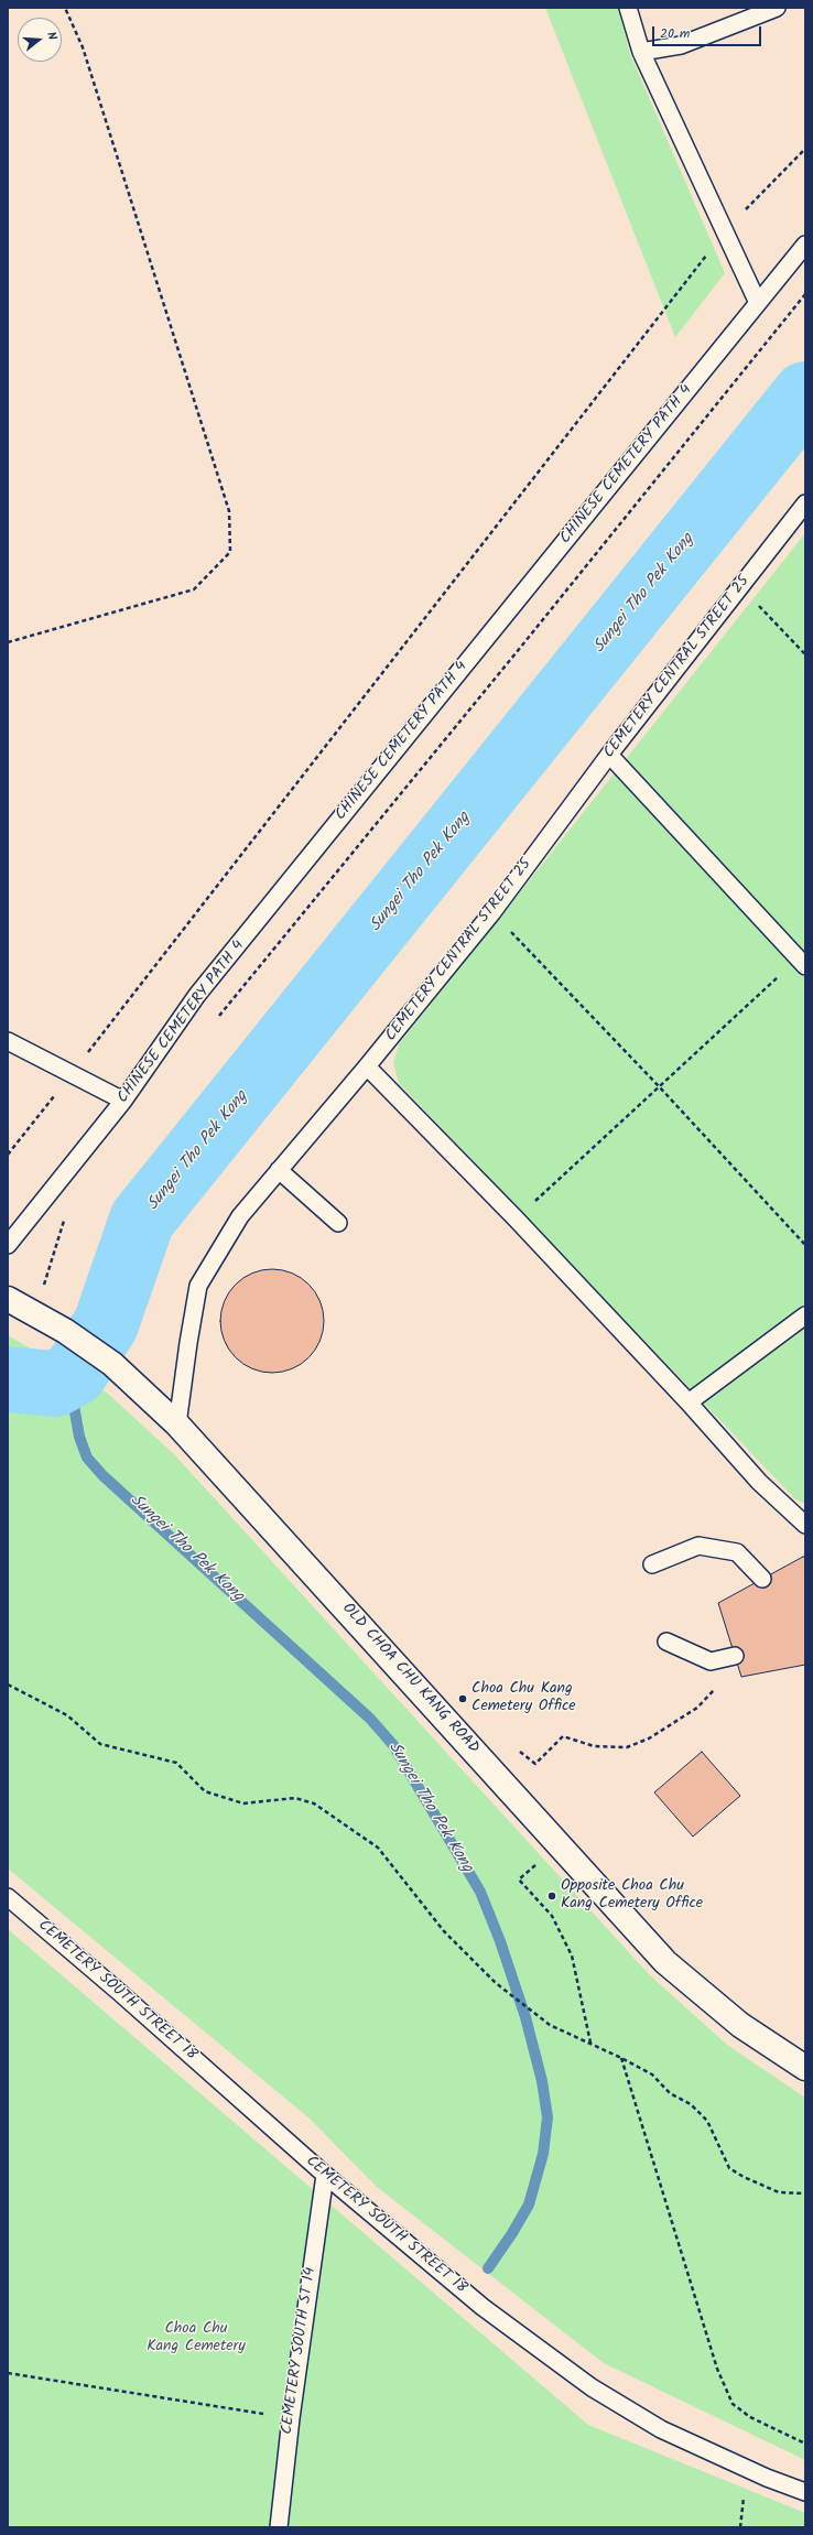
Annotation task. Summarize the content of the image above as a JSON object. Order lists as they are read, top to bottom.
{
  "streets": {
    "street": ["OLD CHOA CHU KANG ROAD"],
    "lane": [
      "CHINESE CEMETERY PATH 4",
      "CEMETERY CENTRAL STREET 25",
      "CEMETERY SOUTH STREET 18",
      "CEMETERY SOUTH ST 14"
    ]
  },
  "crossings": [
    ["CEMETERY CENTRAL STREET 25", "OLD CHOA CHU KANG ROAD"],
    ["CEMETERY SOUTH STREET 18", "CEMETERY SOUTH ST 14"]
  ],
  "water": ["Sungei Tho Pek Kong"],
  "parks": ["Choa Chu Kang Cemetery"],
  "places": ["Choa Chu Kang Cemetery Office", "Opposite Choa Chu Kang Cemetery Office"],
  "scale_bar": "20 m",
  "north": "right"
}
